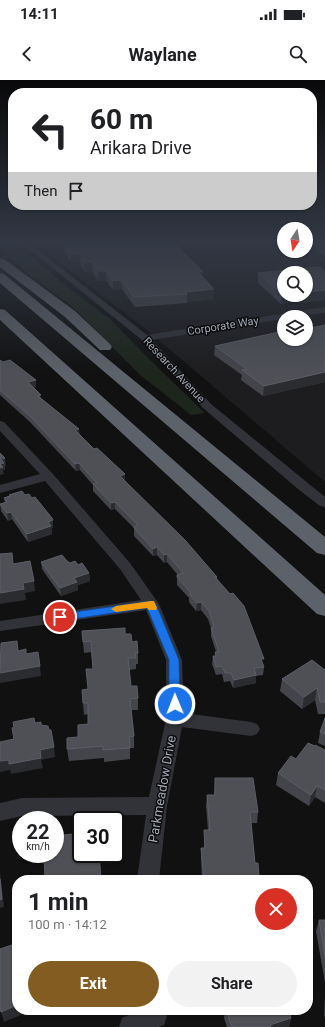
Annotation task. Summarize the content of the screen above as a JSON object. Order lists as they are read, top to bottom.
{
  "streets": {
    "street": ["Corporate Way", "Research Avenue", "Parkmeadow Drive"]
  },
  "crossings": [
    ["Corporate Way", "Research Avenue"]
  ],
  "north": "bottom",
  "page": {
    "status": "14:11",
    "header": "Waylane",
    "turn": ["60 m", "Arikara Drive"],
    "then": "Then",
    "speed": "22 km/h",
    "limit": "30",
    "heading": ["1 min", "100 m · 14:12"],
    "buttons": ["Exit", "Share"]
  }
}
